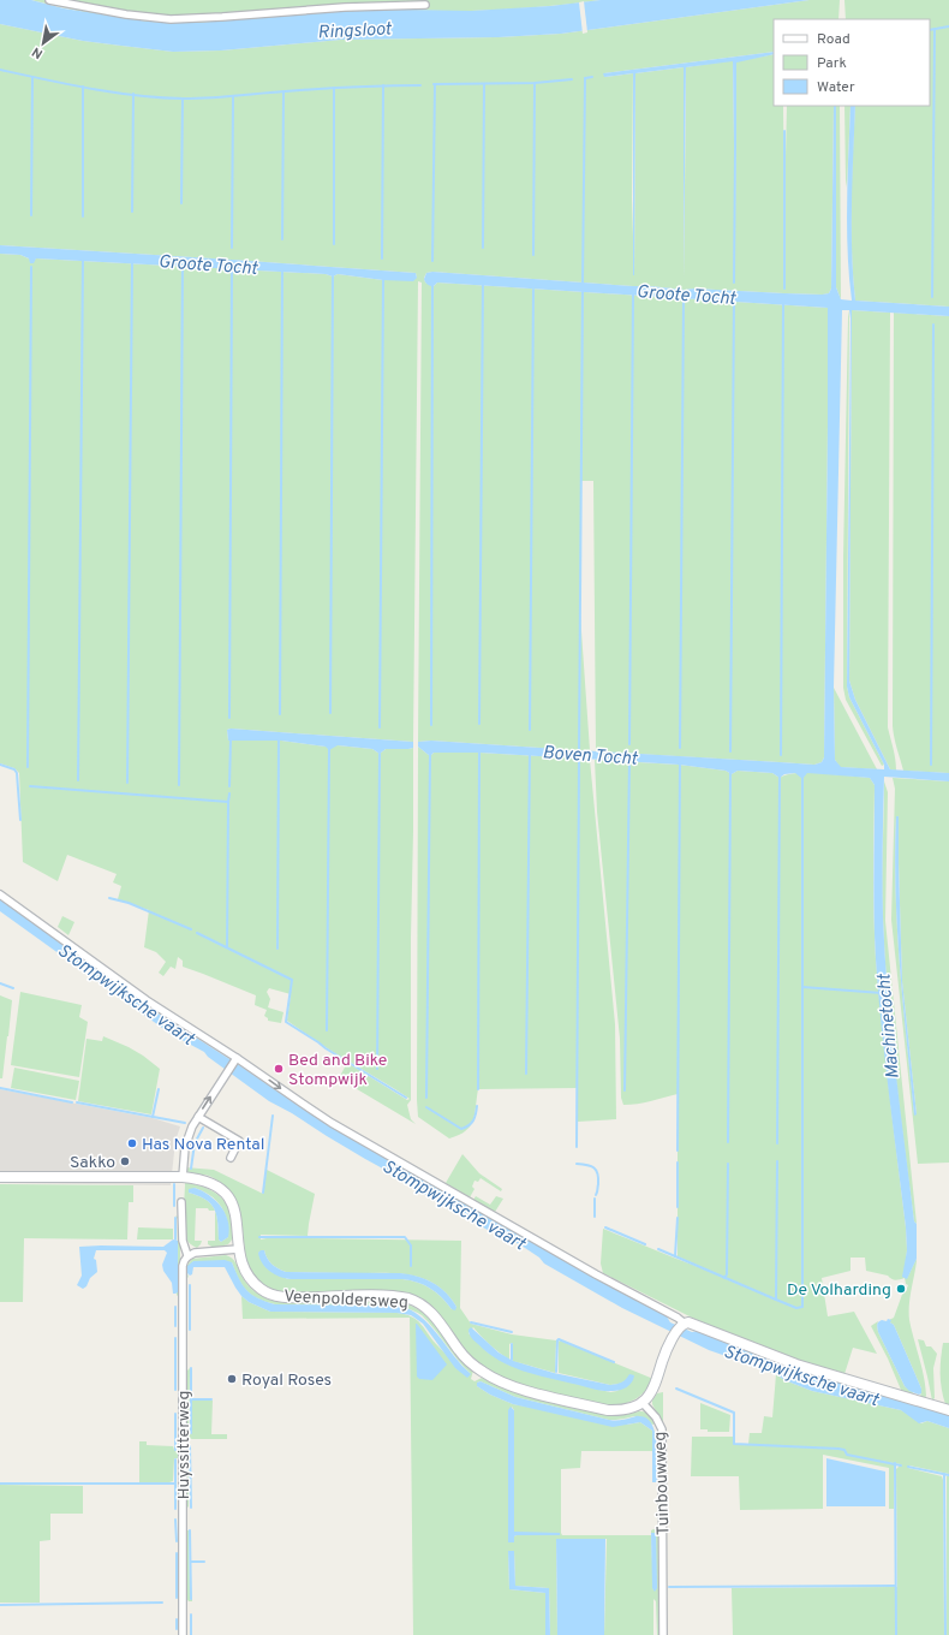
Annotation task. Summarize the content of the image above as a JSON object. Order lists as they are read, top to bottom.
{
  "streets": {
    "street": ["Veenpoldersweg", "Huyssitterweg", "Tuinbouwweg"]
  },
  "crossings": [
    ["Veenpoldersweg", "Tuinbouwweg"]
  ],
  "water": [
    "Ringsloot",
    "Groote Tocht",
    "Boven Tocht",
    "Stompwijksche vaart",
    "Machinetocht"
  ],
  "places": [
    "Bed and Bike Stompwijk",
    "Has Nova Rental",
    "Sakko",
    "De Volharding",
    "Royal Roses"
  ],
  "legend": ["Road", "Park", "Water"],
  "north": "bottom left"
}
